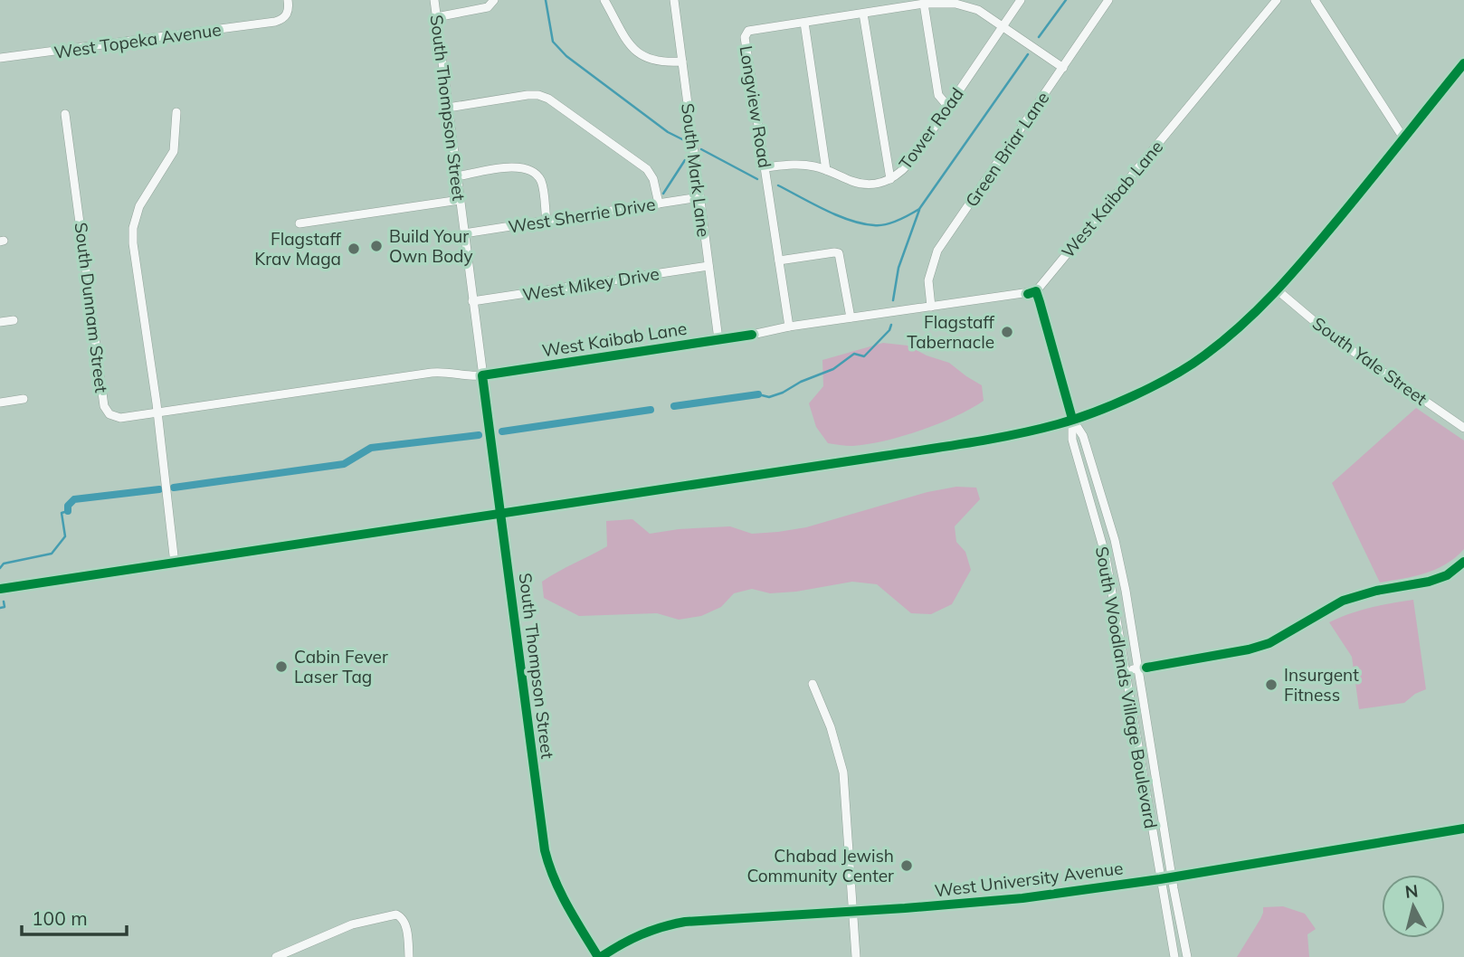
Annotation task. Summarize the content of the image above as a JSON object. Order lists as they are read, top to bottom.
{
  "streets": {
    "street": [
      "West Topeka Avenue",
      "Longview Road",
      "South Thompson Street",
      "Tower Road",
      "Green Briar Lane",
      "South Mark Lane",
      "West Kaibab Lane",
      "West Sherrie Drive",
      "West Mikey Drive",
      "South Dunnam Street",
      "South Yale Street",
      "South Woodlands Village Boulevard",
      "West University Avenue"
    ]
  },
  "crossings": [
    ["Longview Road", "Tower Road"],
    ["Longview Road", "Green Briar Lane"],
    ["Longview Road", "West Kaibab Lane"],
    ["South Thompson Street", "West Kaibab Lane"],
    ["South Thompson Street", "West Sherrie Drive"],
    ["South Thompson Street", "West Mikey Drive"],
    ["South Thompson Street", "West University Avenue"],
    ["Green Briar Lane", "West Kaibab Lane"],
    ["South Mark Lane", "West Kaibab Lane"],
    ["South Mark Lane", "West Sherrie Drive"],
    ["South Mark Lane", "West Mikey Drive"],
    ["West Kaibab Lane", "South Dunnam Street"],
    ["West Kaibab Lane", "South Woodlands Village Boulevard"],
    ["South Woodlands Village Boulevard", "West University Avenue"]
  ],
  "places": [
    "Build Your Own Body",
    "Flagstaff Krav Maga",
    "Flagstaff Tabernacle",
    "Cabin Fever Laser Tag",
    "Insurgent Fitness",
    "Chabad Jewish Community Center"
  ],
  "scale_bar": "100 m",
  "north": "top"
}
